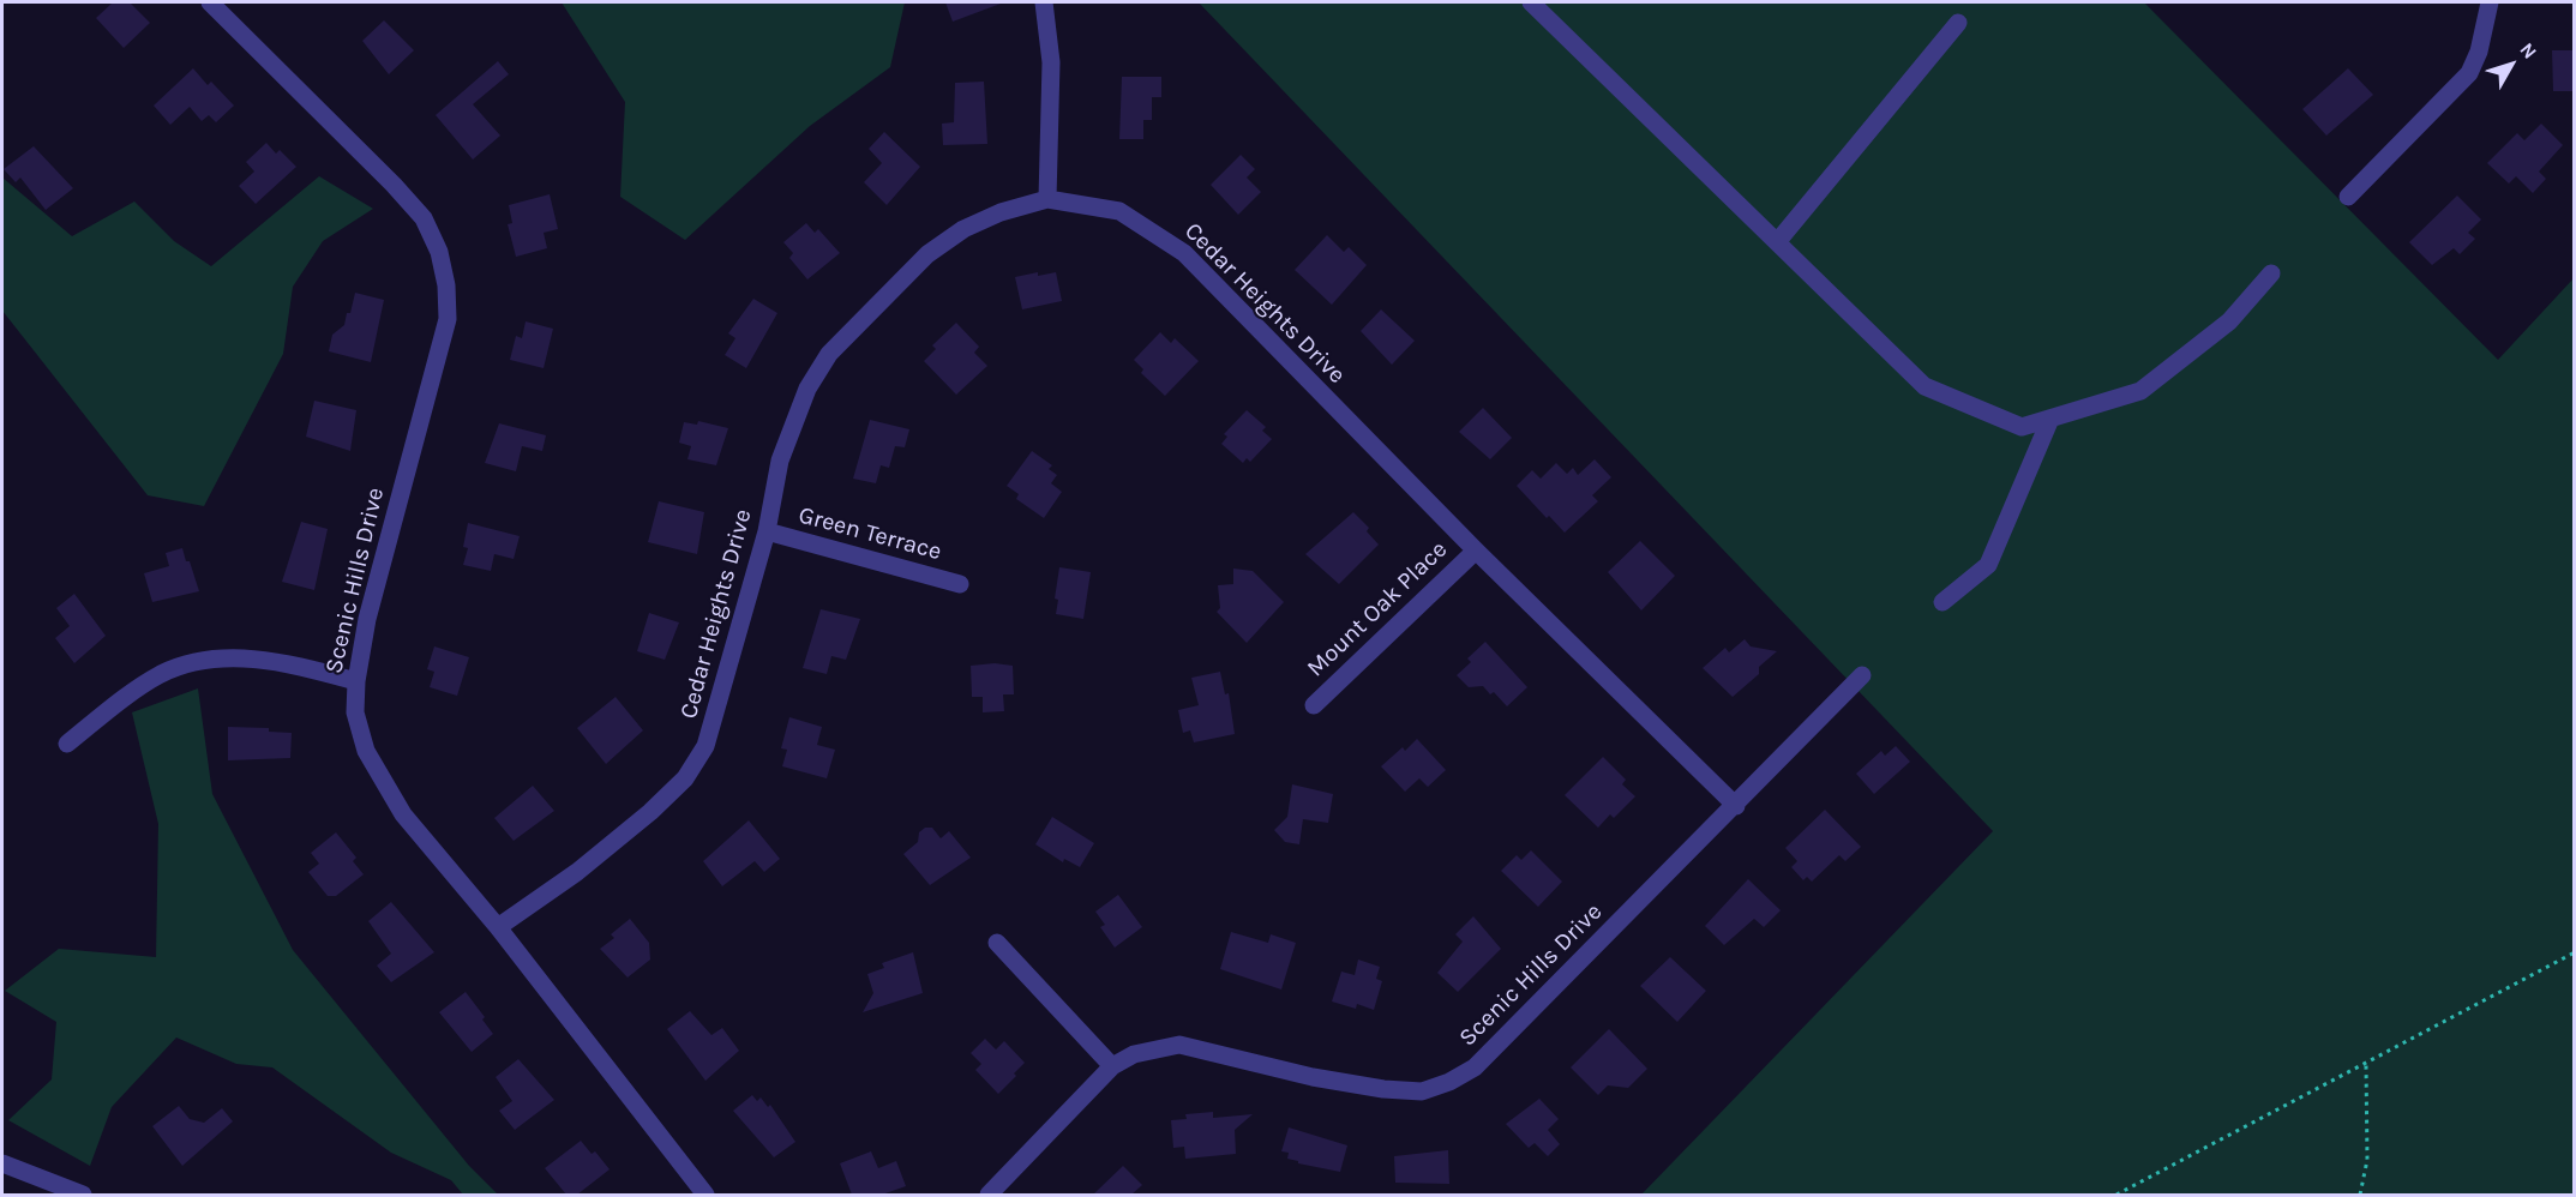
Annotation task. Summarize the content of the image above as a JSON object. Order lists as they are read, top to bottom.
{
  "streets": {
    "street": [
      "Cedar Heights Drive",
      "Green Terrace",
      "Scenic Hills Drive",
      "Mount Oak Place"
    ]
  },
  "crossings": [
    ["Cedar Heights Drive", "Green Terrace"],
    ["Cedar Heights Drive", "Scenic Hills Drive"],
    ["Cedar Heights Drive", "Mount Oak Place"]
  ],
  "north": "top right"
}
